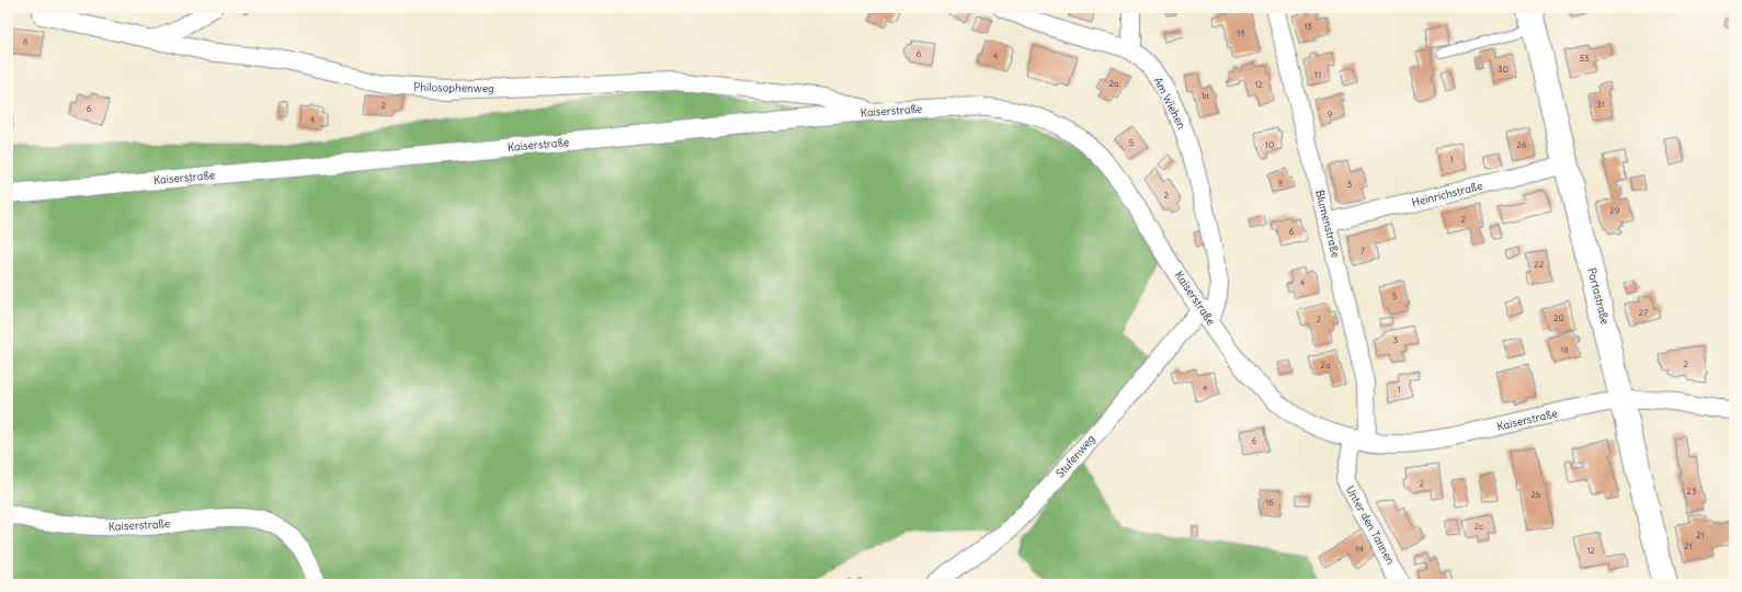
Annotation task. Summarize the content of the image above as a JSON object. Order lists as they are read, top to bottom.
{
  "streets": {
    "main road": ["Portastraße"],
    "street": [
      "Philosophenweg",
      "Am Wiehen",
      "Kaiserstraße",
      "Heinrichstraße",
      "Blumenstraße",
      "Stufenweg",
      "Unter den Tannen"
    ]
  },
  "crossings": [
    ["Philosophenweg", "Kaiserstraße"],
    ["Am Wiehen", "Kaiserstraße"],
    ["Am Wiehen", "Stufenweg"],
    ["Kaiserstraße", "Blumenstraße"],
    ["Kaiserstraße", "Portastraße"],
    ["Kaiserstraße", "Stufenweg"],
    ["Kaiserstraße", "Unter den Tannen"],
    ["Heinrichstraße", "Blumenstraße"],
    ["Heinrichstraße", "Portastraße"],
    ["Blumenstraße", "Unter den Tannen"]
  ],
  "house_numbers": [
    "13",
    "14",
    "8",
    "6",
    "4",
    "33",
    "30",
    "11",
    "2a",
    "12",
    "1a",
    "31",
    "2",
    "6",
    "9",
    "4",
    "5",
    "10",
    "26",
    "1",
    "8",
    "3",
    "2",
    "29",
    "2",
    "6",
    "7",
    "22",
    "4",
    "5",
    "27",
    "20",
    "2",
    "3",
    "18",
    "2",
    "2a",
    "4",
    "1",
    "6",
    "2",
    "23",
    "2b",
    "16",
    "2c",
    "21",
    "21",
    "14",
    "12"
  ]
}
